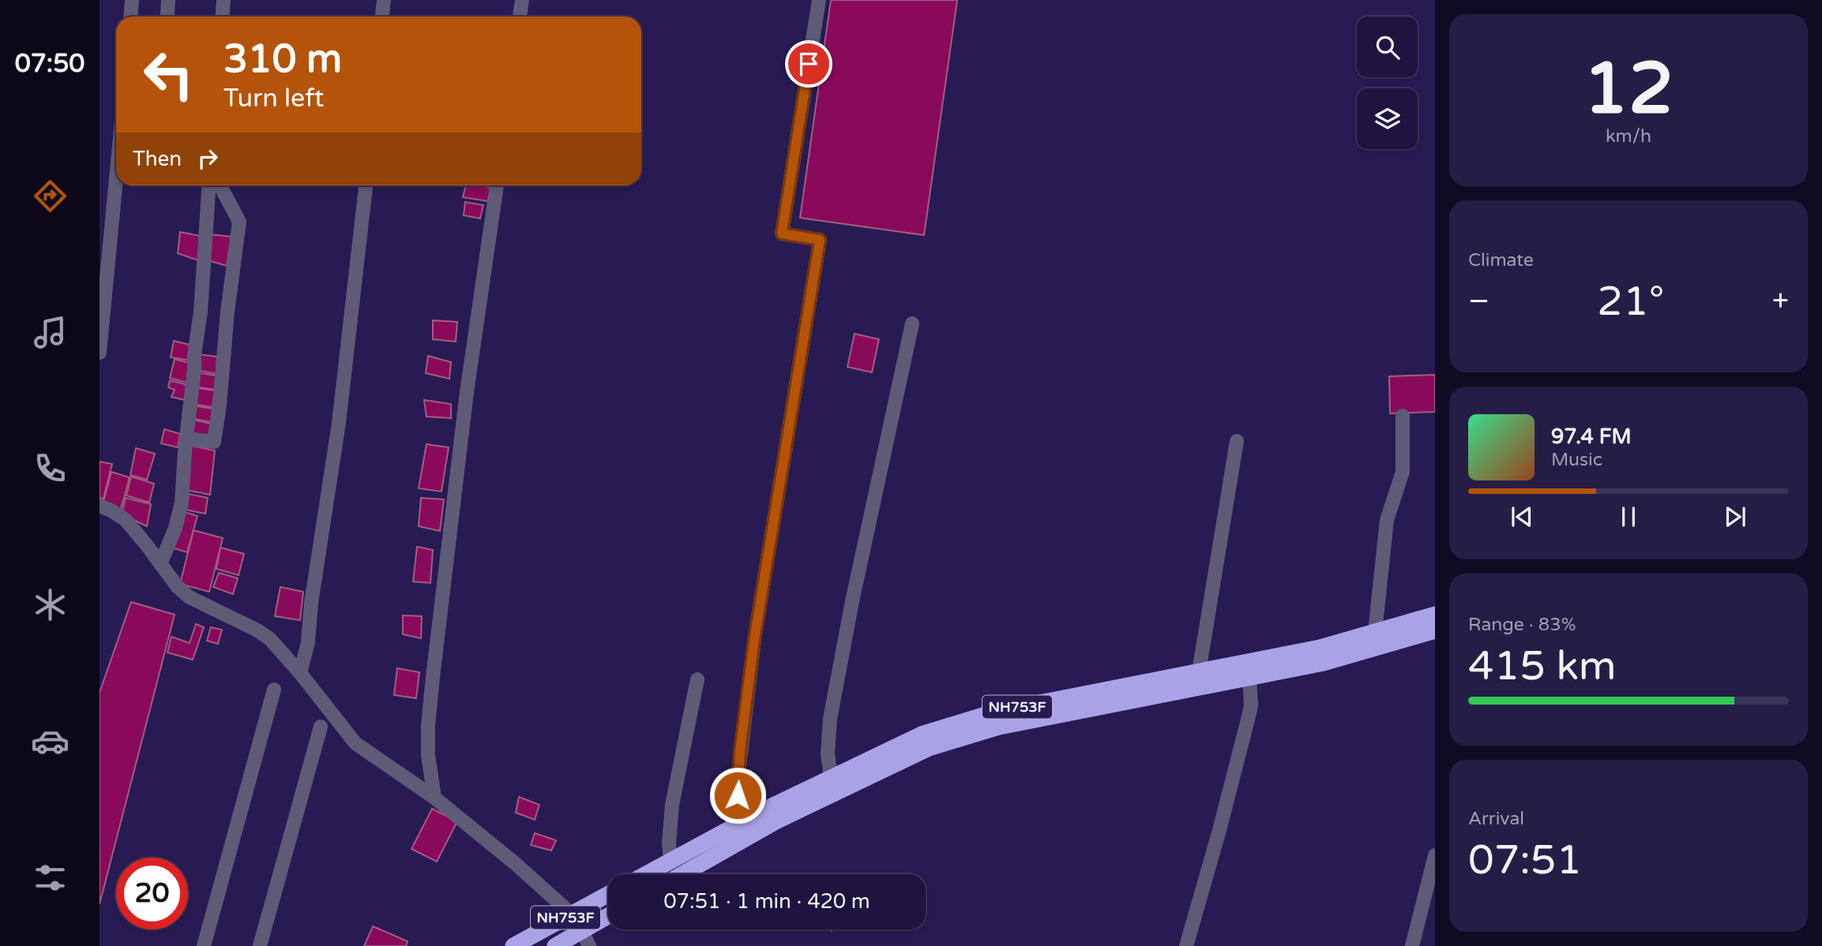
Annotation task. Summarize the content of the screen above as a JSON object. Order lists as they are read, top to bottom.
{
  "streets": {
    "highway": ["NH753F"]
  },
  "page": {
    "tabs": "07:50",
    "tile": [
      ["12", "km/h"],
      "Climate",
      ["Range · 83%", "415 km"],
      ["Arrival", "07:51"]
    ],
    "turn": ["310 m", "Turn left"],
    "then": "Then",
    "heat": ["−", "21°", "+"],
    "song": ["97.4 FM", "Music"],
    "limit": "20",
    "trip": "07:51 · 1 min · 420 m"
  }
}
